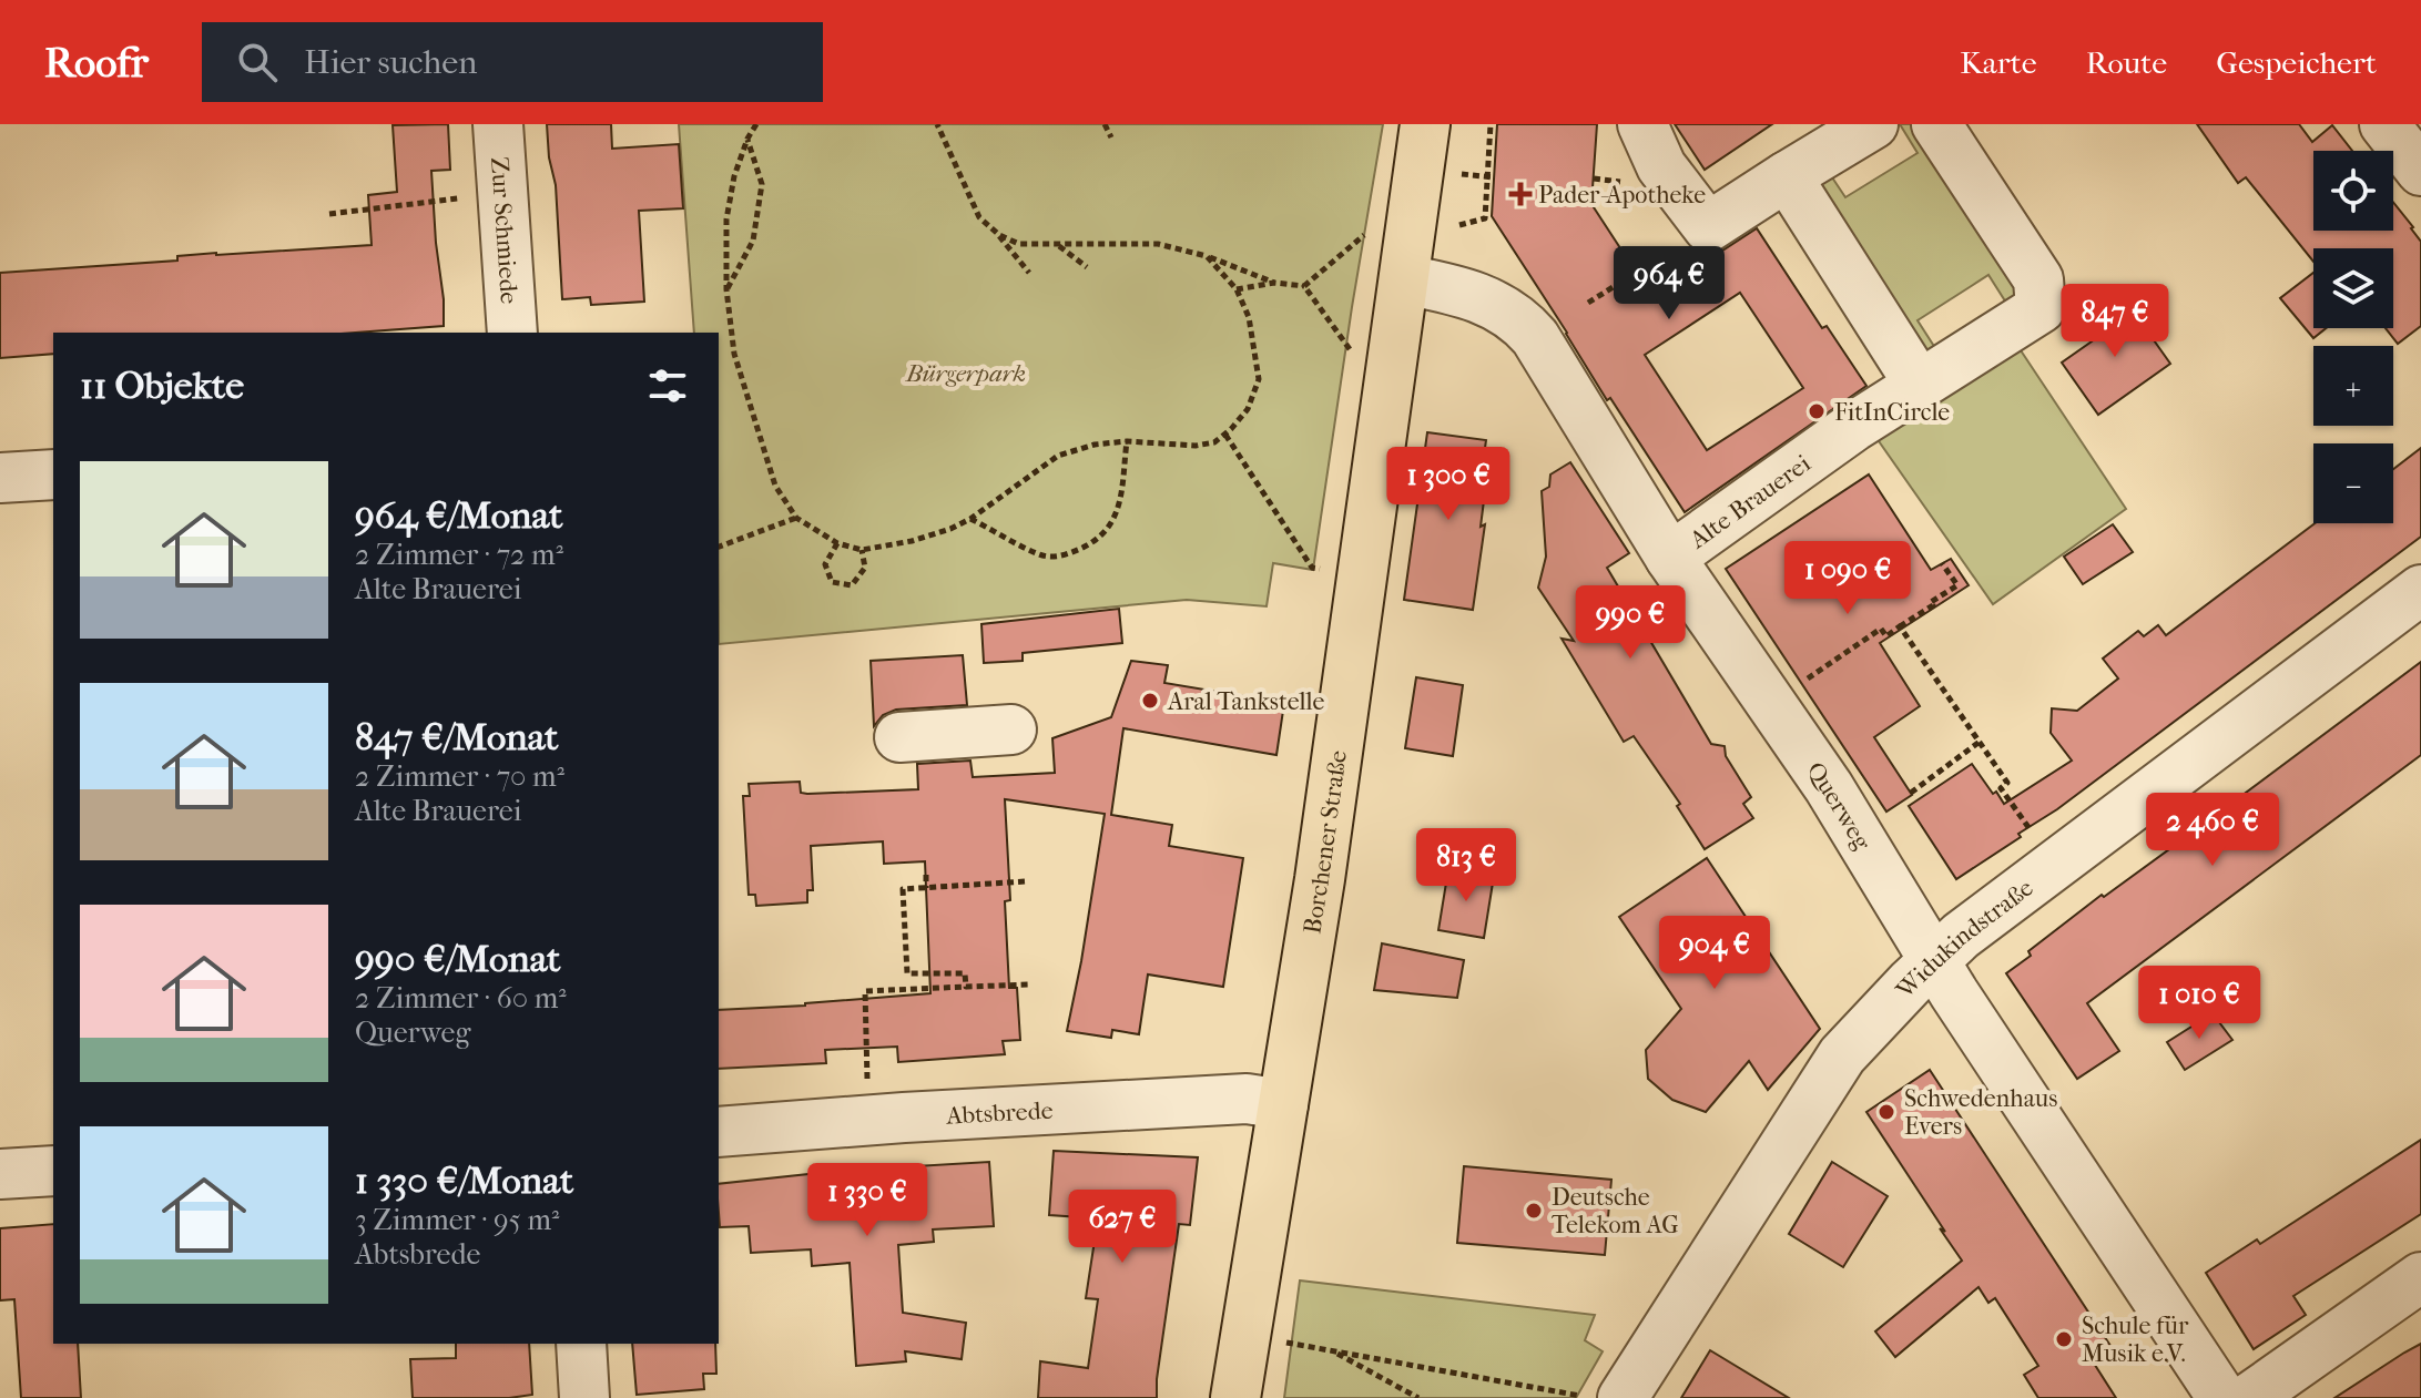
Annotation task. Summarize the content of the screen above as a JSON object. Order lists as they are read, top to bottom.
{
  "streets": {
    "main road": ["Borchener Straße"],
    "street": [
      "Zur Schmiede",
      "Alte Brauerei",
      "Querweg",
      "Widukindstraße",
      "Abtsbrede"
    ]
  },
  "crossings": [
    ["Alte Brauerei", "Querweg"],
    ["Querweg", "Borchener Straße"],
    ["Querweg", "Widukindstraße"],
    ["Borchener Straße", "Abtsbrede"]
  ],
  "parks": ["Bürgerpark"],
  "places": {
    "health": ["Pader-Apotheke"],
    "other": [
      "FitInCircle",
      "Aral Tankstelle",
      "Schwedenhaus Evers",
      "Deutsche Telekom AG",
      "Schule für Musik e.V."
    ]
  },
  "page": {
    "header": "Roofr",
    "search": "Hier suchen",
    "nav": ["Karte", "Route", "Gespeichert"],
    "map_buttons": ["+", "−"],
    "price": [
      "964 €",
      "847 €",
      "1 300 €",
      "1 090 €",
      "990 €",
      "2 460 €",
      "813 €",
      "904 €",
      "1 010 €",
      "1 330 €",
      "627 €"
    ],
    "heading": "11 Objekte",
    "list": [
      {
        "name": "964 €/Monat",
        "note": "2 Zimmer · 72 m² · Alte Brauerei"
      },
      {
        "name": "847 €/Monat",
        "note": "2 Zimmer · 70 m² · Alte Brauerei"
      },
      {
        "name": "990 €/Monat",
        "note": "2 Zimmer · 60 m² · Querweg"
      },
      {
        "name": "1 330 €/Monat",
        "note": "3 Zimmer · 95 m² · Abtsbrede"
      }
    ]
  }
}
